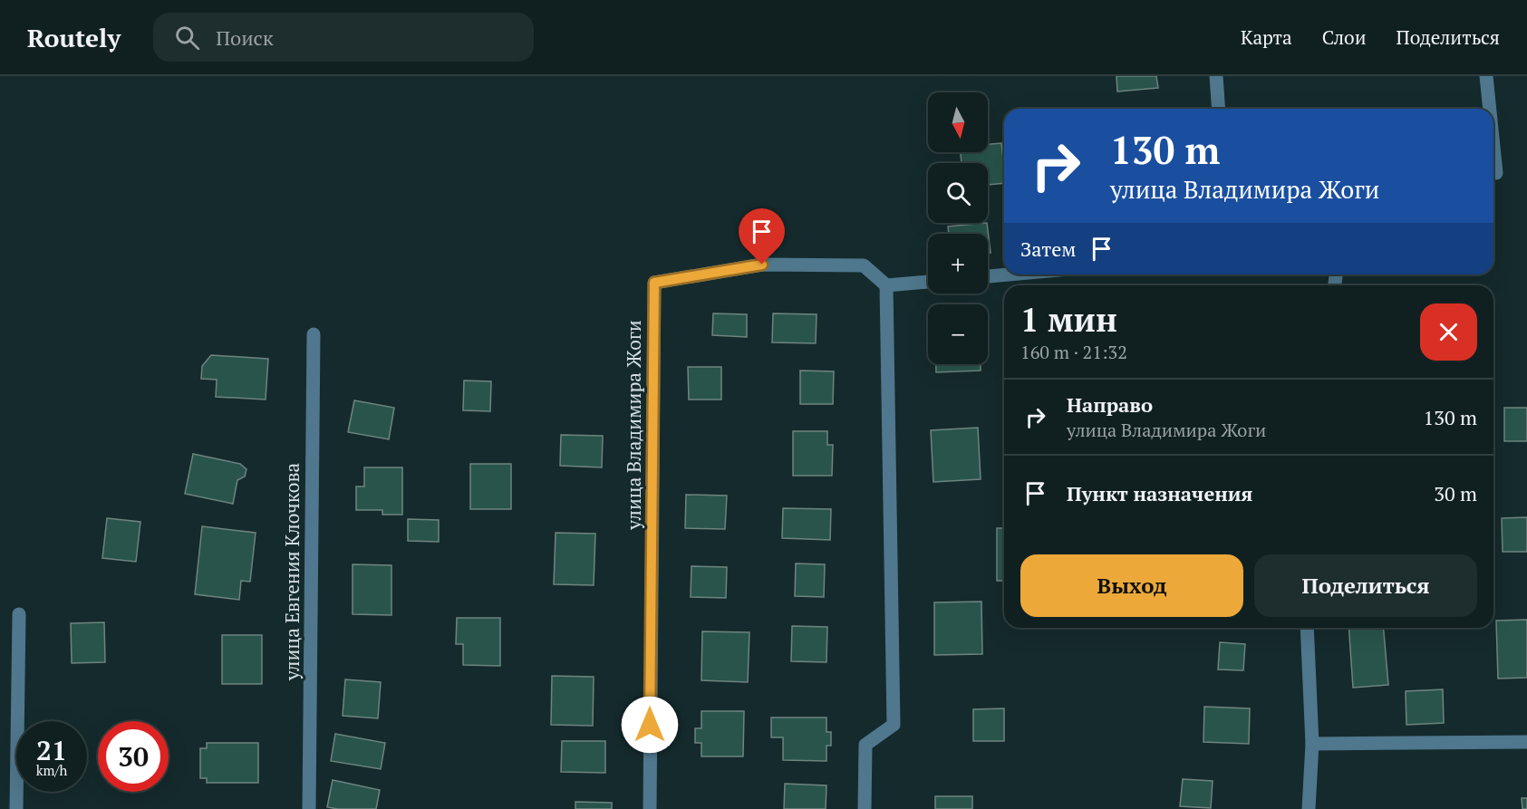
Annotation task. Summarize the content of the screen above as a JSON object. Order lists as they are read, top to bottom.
{
  "streets": {
    "street": ["улица Владимира Жоги", "улица Евгения Клочкова"]
  },
  "north": "bottom",
  "page": {
    "header": "Routely",
    "search": "Поиск",
    "nav": ["Карта", "Слои", "Поделиться"],
    "map_buttons": ["+", "−"],
    "turn": ["130 m", "улица Владимира Жоги"],
    "then": "Затем",
    "heading": ["1 мин", "160 m · 21:32"],
    "list": [
      {
        "name": "Направо",
        "note": "улица Владимира Жоги",
        "value": "130 m"
      },
      {
        "name": "Пункт назначения",
        "value": "30 m"
      }
    ],
    "buttons": ["Выход", "Поделиться"],
    "speed": "21 km/h",
    "limit": "30"
  }
}
